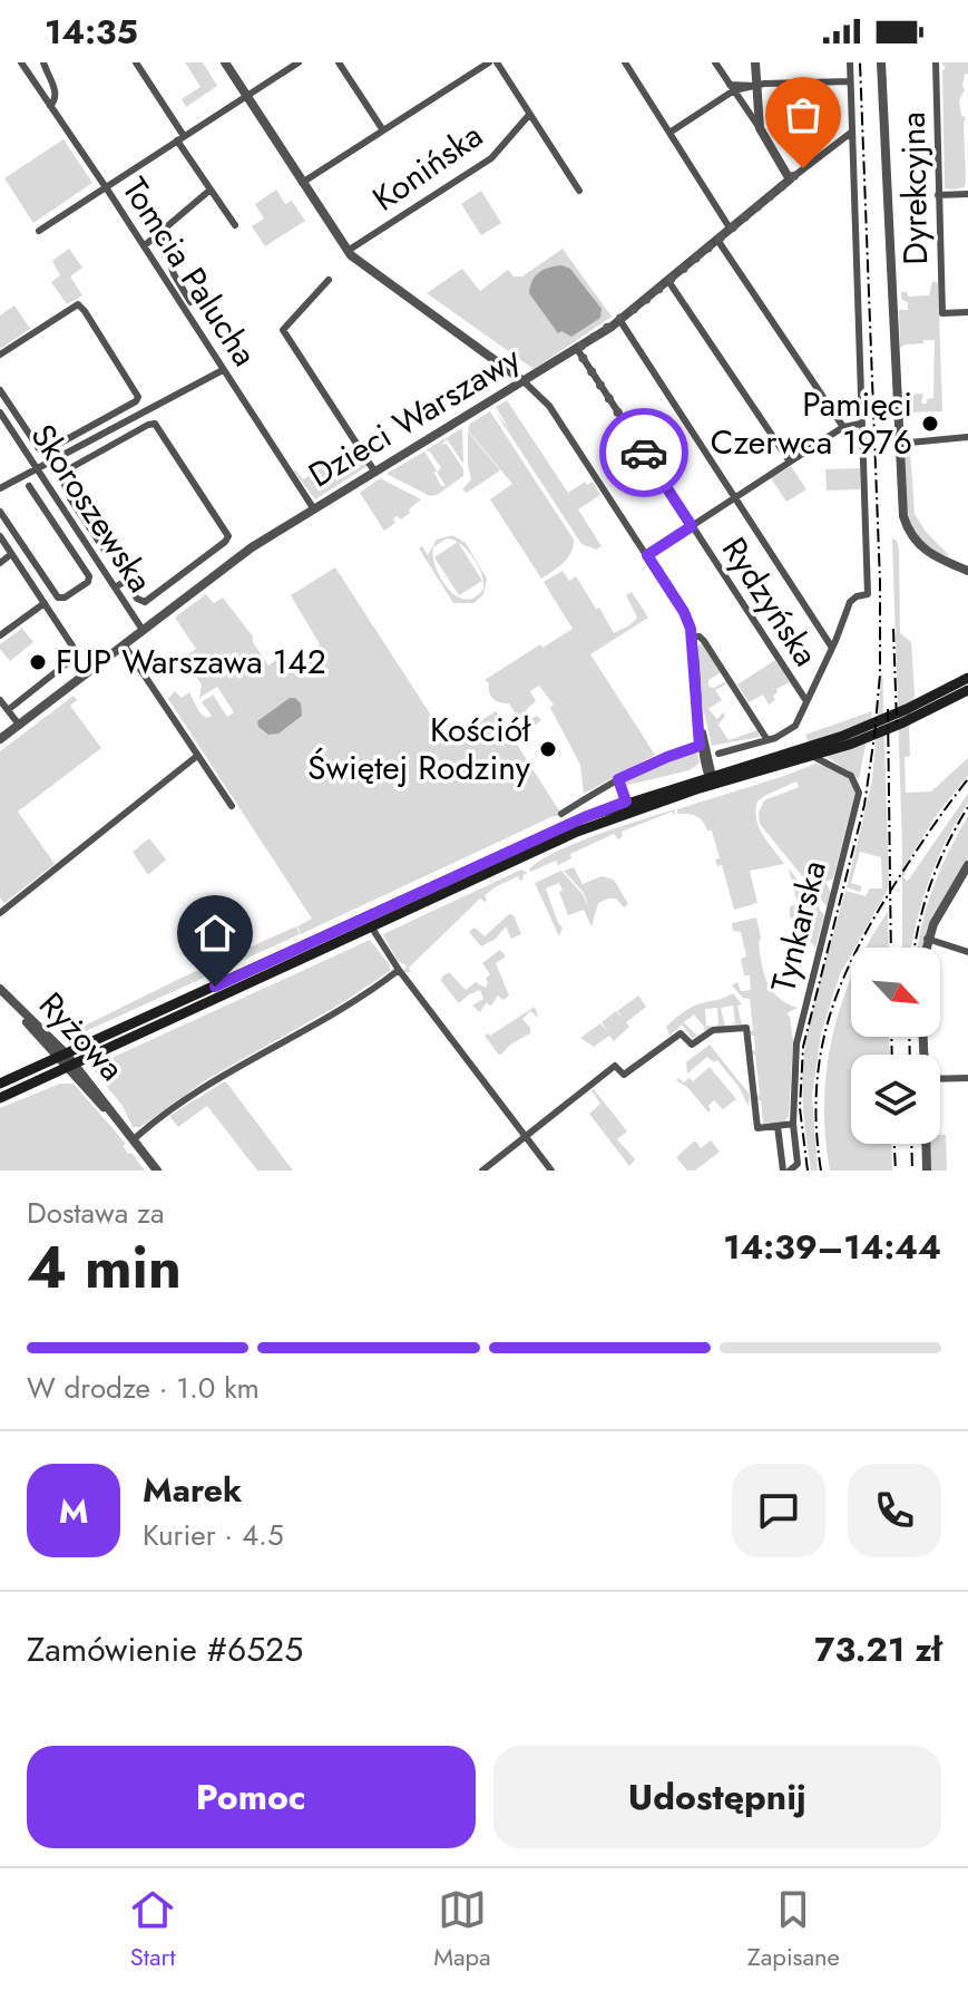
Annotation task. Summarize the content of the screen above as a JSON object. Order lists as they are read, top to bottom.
{
  "streets": {
    "street": [
      "Konińska",
      "Dyrekcyjna",
      "Tomcia Palucha",
      "Dzieci Warszawy",
      "Skoroszewska",
      "Rydzyńska",
      "Tynkarska",
      "Ryżowa"
    ]
  },
  "crossings": [
    ["Tomcia Palucha", "Dzieci Warszawy"],
    ["Dzieci Warszawy", "Skoroszewska"],
    ["Dzieci Warszawy", "Rydzyńska"]
  ],
  "places": ["Pamięci Czerwca 1976", "FUP Warszawa 142", "Kościół Świętej Rodziny"],
  "north": "bottom right",
  "page": {
    "status": "14:35",
    "heading": ["4 min", "Dostawa za", "14:39–14:44"],
    "panel": [
      "Marek",
      "Kurier · 4.5",
      "Zamówienie #6525",
      "73.21 zł"
    ],
    "bar": "W drodze · 1.0 km",
    "round": "M",
    "buttons": ["Pomoc", "Udostępnij"],
    "tabs": ["Start", "Mapa", "Zapisane"]
  }
}
